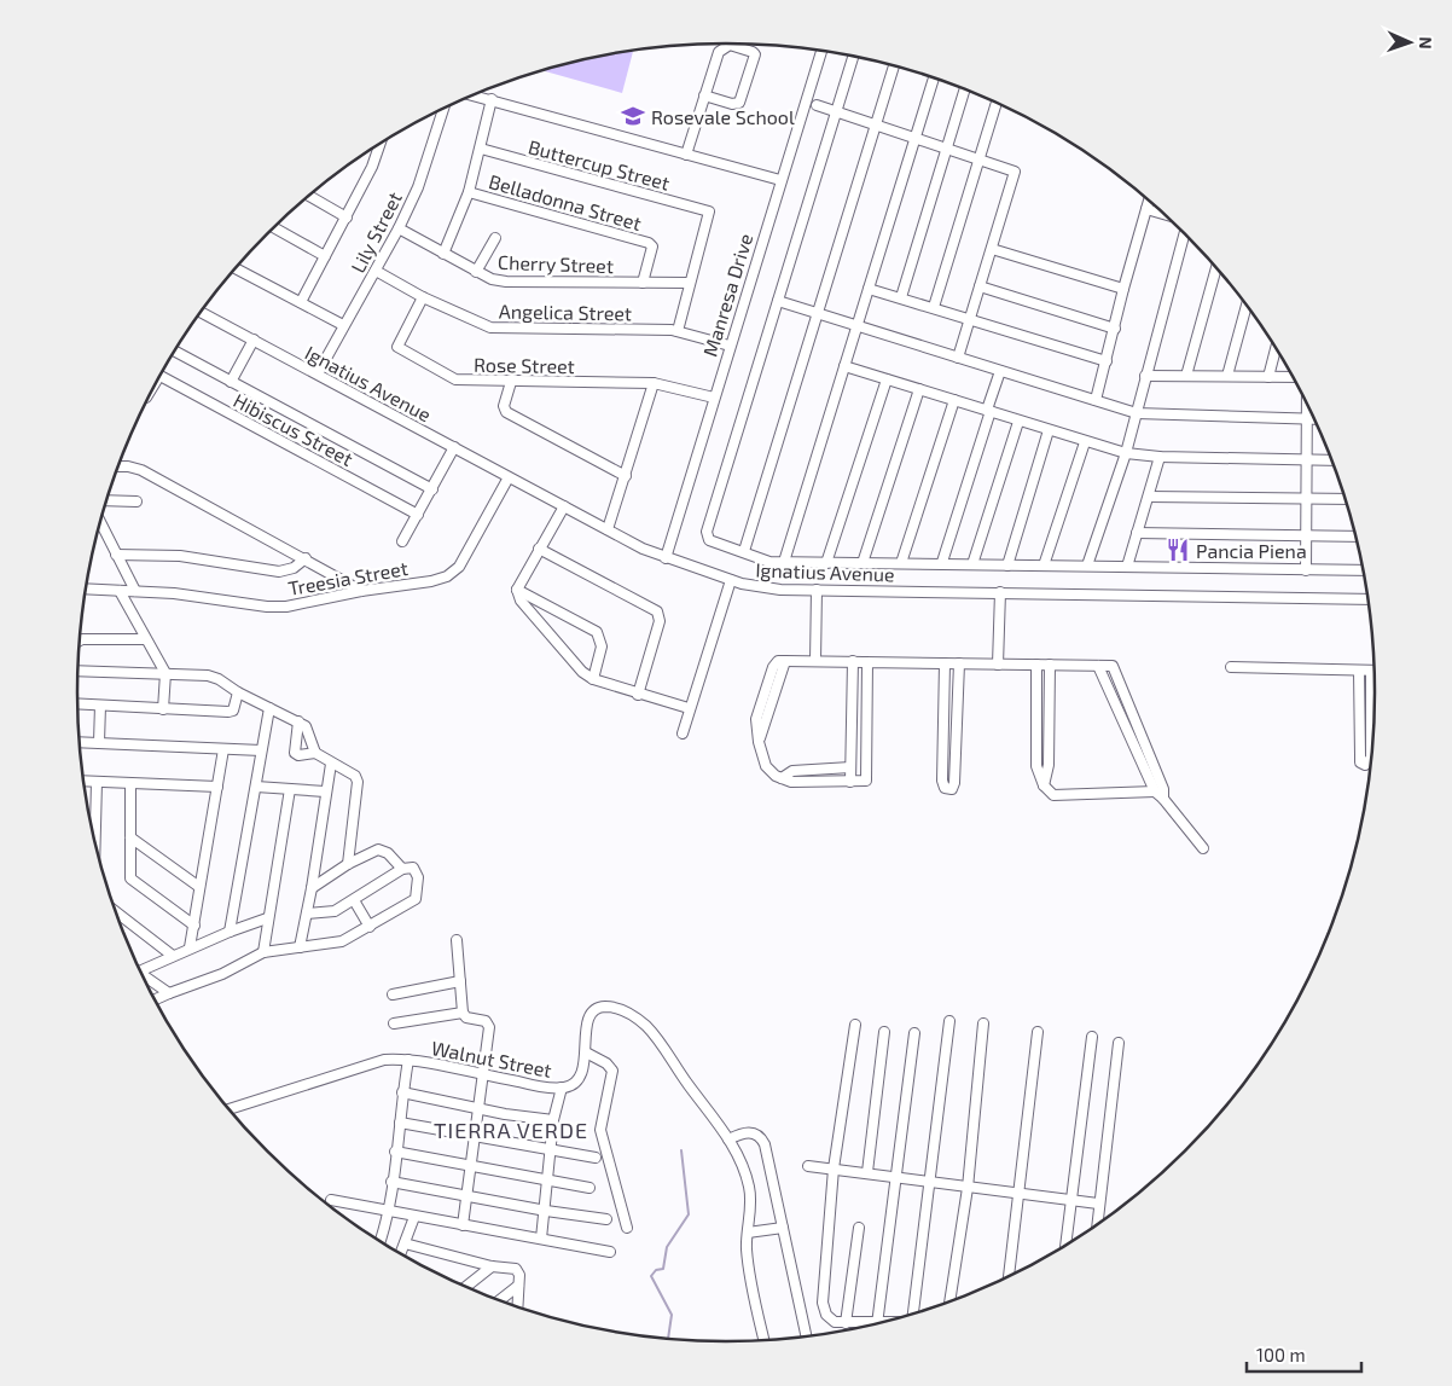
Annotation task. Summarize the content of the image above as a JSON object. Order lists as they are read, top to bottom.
{
  "streets": {
    "street": [
      "Buttercup Street",
      "Belladonna Street",
      "Lily Street",
      "Cherry Street",
      "Manresa Drive",
      "Angelica Street",
      "Rose Street",
      "Ignatius Avenue",
      "Hibiscus Street",
      "Treesia Street",
      "Walnut Street"
    ]
  },
  "crossings": [
    ["Buttercup Street", "Cherry Street"],
    ["Belladonna Street", "Cherry Street"],
    ["Lily Street", "Cherry Street"],
    ["Lily Street", "Angelica Street"],
    ["Lily Street", "Ignatius Avenue"],
    ["Manresa Drive", "Angelica Street"],
    ["Manresa Drive", "Rose Street"],
    ["Manresa Drive", "Ignatius Avenue"],
    ["Angelica Street", "Rose Street"],
    ["Ignatius Avenue", "Treesia Street"]
  ],
  "districts": ["TIERRA VERDE"],
  "places": {
    "school or university": ["Rosevale School"],
    "restaurant": ["Pancia Piena"]
  },
  "scale_bar": "100 m",
  "north": "right"
}
